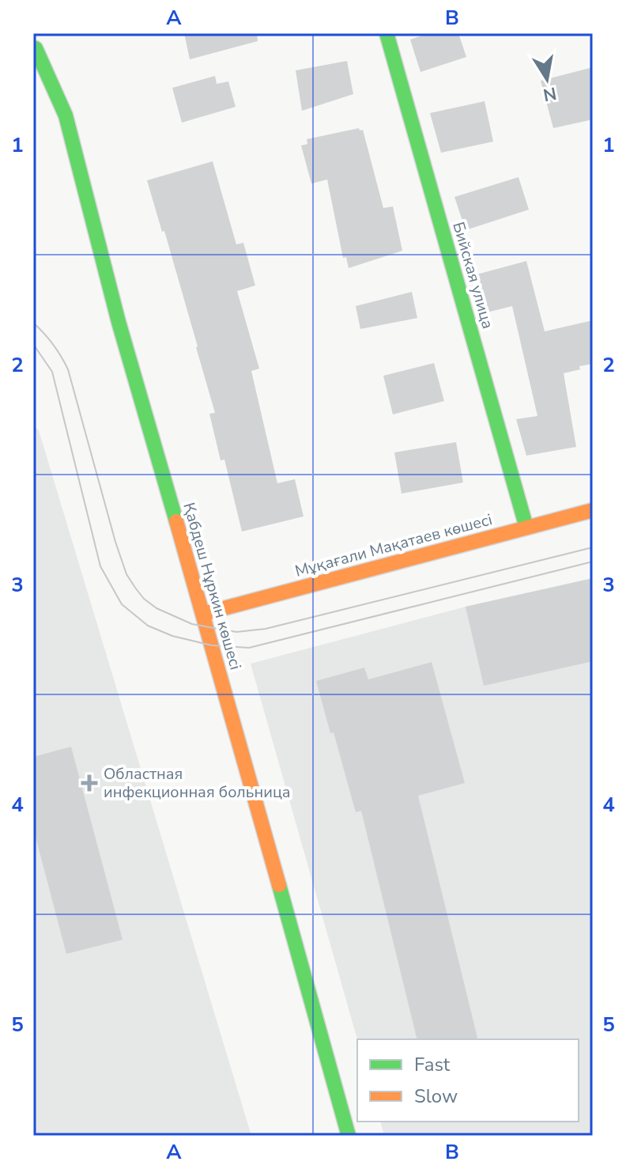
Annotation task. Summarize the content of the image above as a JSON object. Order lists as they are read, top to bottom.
{
  "streets": {
    "street": ["Бийская улица", "Мұқағали Мақатаев көшесі", "Қабдеш Нұркин көшесі"]
  },
  "crossings": [
    ["Бийская улица", "Мұқағали Мақатаев көшесі"],
    ["Мұқағали Мақатаев көшесі", "Қабдеш Нұркин көшесі"]
  ],
  "places": {
    "health": ["Областная инфекционная больница"]
  },
  "legend": ["Fast", "Slow"],
  "north": "bottom",
  "grid": {
    "columns": ["A", "B"],
    "rows": [
      "1",
      "2",
      "3",
      "4",
      "5"
    ]
  }
}
